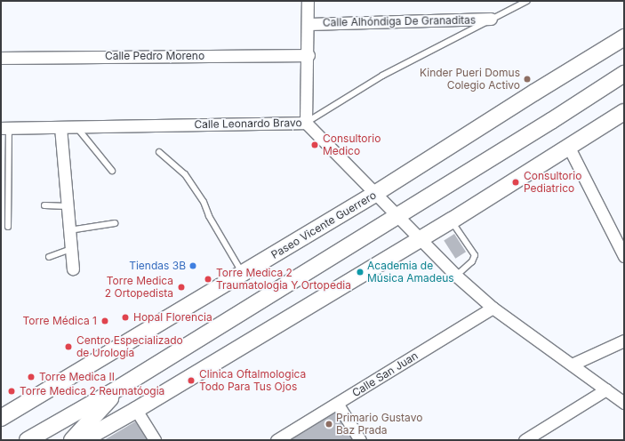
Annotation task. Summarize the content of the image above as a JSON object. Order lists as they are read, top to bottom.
{
  "streets": {
    "main road": ["Paseo Vicente Guerrero"],
    "street": [
      "Calle Alhóndiga De Granaditas",
      "Calle Pedro Moreno",
      "Calle Leonardo Bravo",
      "Calle San Juan"
    ]
  },
  "crossings": [
    ["Calle Alhóndiga De Granaditas", "Calle Leonardo Bravo"]
  ],
  "places": [
    "Kinder Pueri Domus Colegio Activo",
    "Consultorio Medico",
    "Consultorio Pediatrico",
    "Tiendas 3B",
    "Academia de Música Amadeus",
    "Torre Medica 2 Traumatologia Y Ortopedia",
    "Torre Medica 2 Ortopedista",
    "Hopal Florencia",
    "Torre Médica 1",
    "Centro Especializado de Urología",
    "Torre Medica II",
    "Clinica Oftalmologica Todo Para Tus Ojos",
    "Torre Medica 2 Reumatóogia",
    "Primario Gustavo Baz Prada"
  ]
}
